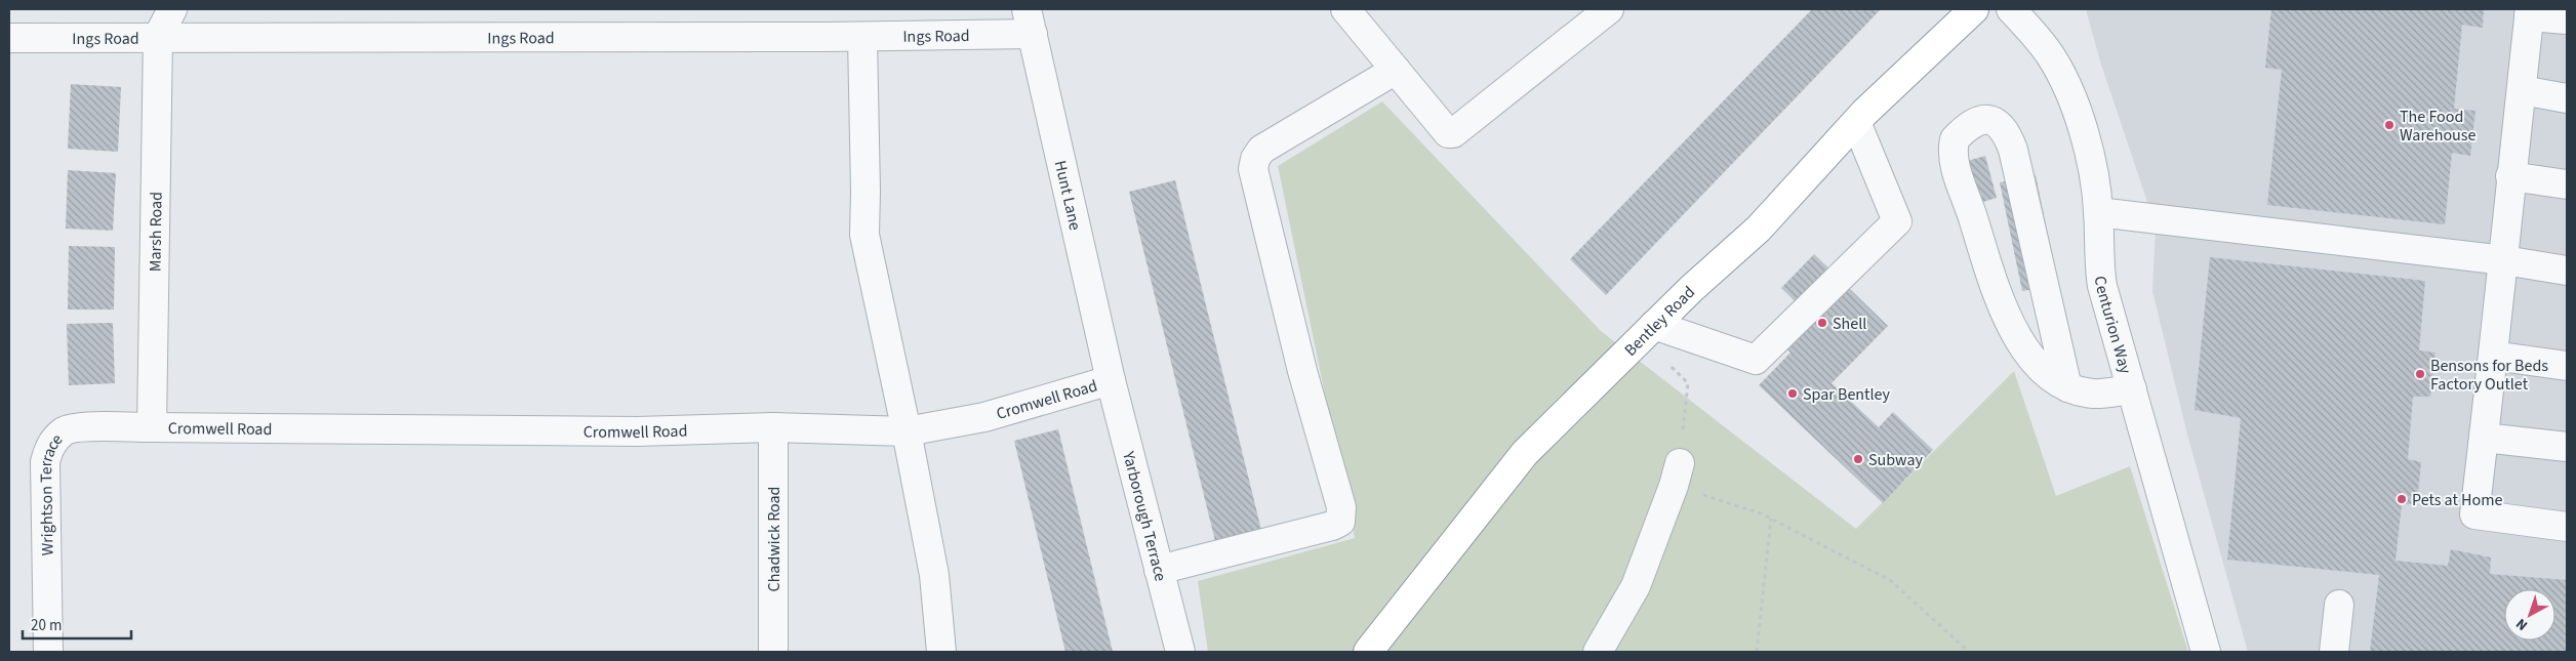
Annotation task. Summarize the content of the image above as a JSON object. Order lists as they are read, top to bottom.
{
  "streets": {
    "highway": ["Bentley Road"],
    "street": [
      "Ings Road",
      "Hunt Lane",
      "Marsh Road",
      "Centurion Way",
      "Cromwell Road",
      "Wrightson Terrace",
      "Yarborough Terrace",
      "Chadwick Road"
    ]
  },
  "crossings": [
    ["Ings Road", "Hunt Lane"],
    ["Ings Road", "Marsh Road"],
    ["Hunt Lane", "Cromwell Road"],
    ["Hunt Lane", "Yarborough Terrace"],
    ["Marsh Road", "Cromwell Road"],
    ["Marsh Road", "Wrightson Terrace"],
    ["Cromwell Road", "Wrightson Terrace"],
    ["Cromwell Road", "Yarborough Terrace"],
    ["Cromwell Road", "Chadwick Road"]
  ],
  "places": [
    "The Food Warehouse",
    "Shell",
    "Bensons for Beds Factory Outlet",
    "Spar Bentley",
    "Subway",
    "Pets at Home"
  ],
  "scale_bar": "20 m",
  "north": "bottom left"
}
